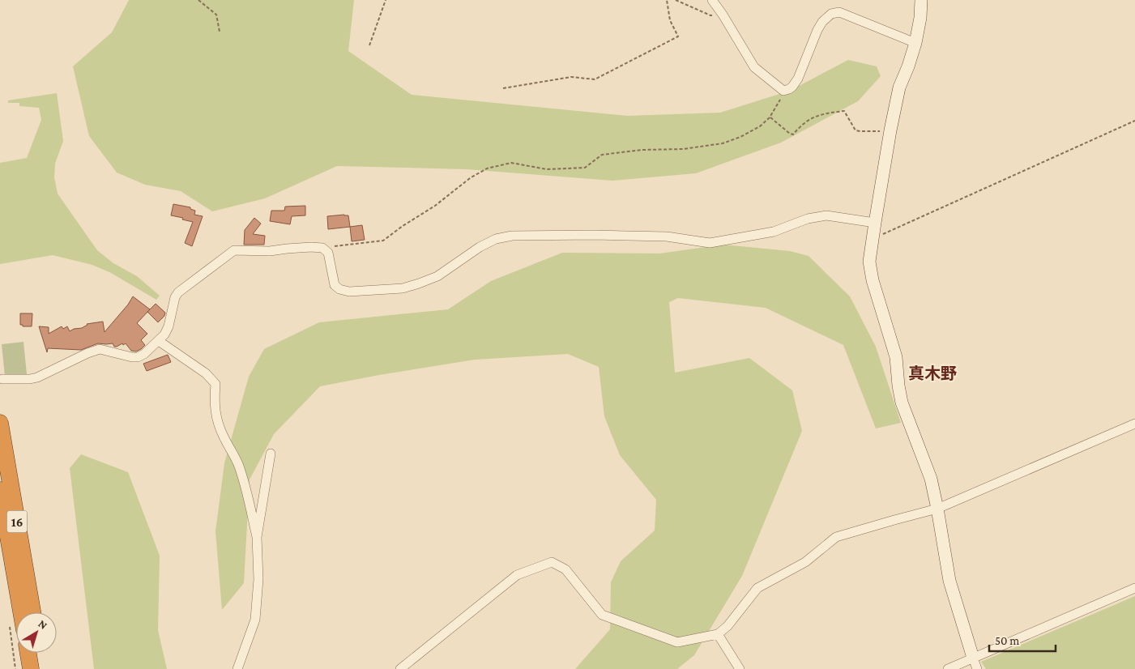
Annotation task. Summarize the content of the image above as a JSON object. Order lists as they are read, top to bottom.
{
  "streets": {
    "highway": ["16"]
  },
  "districts": ["真木野"],
  "scale_bar": "50 m",
  "north": "top right"
}
